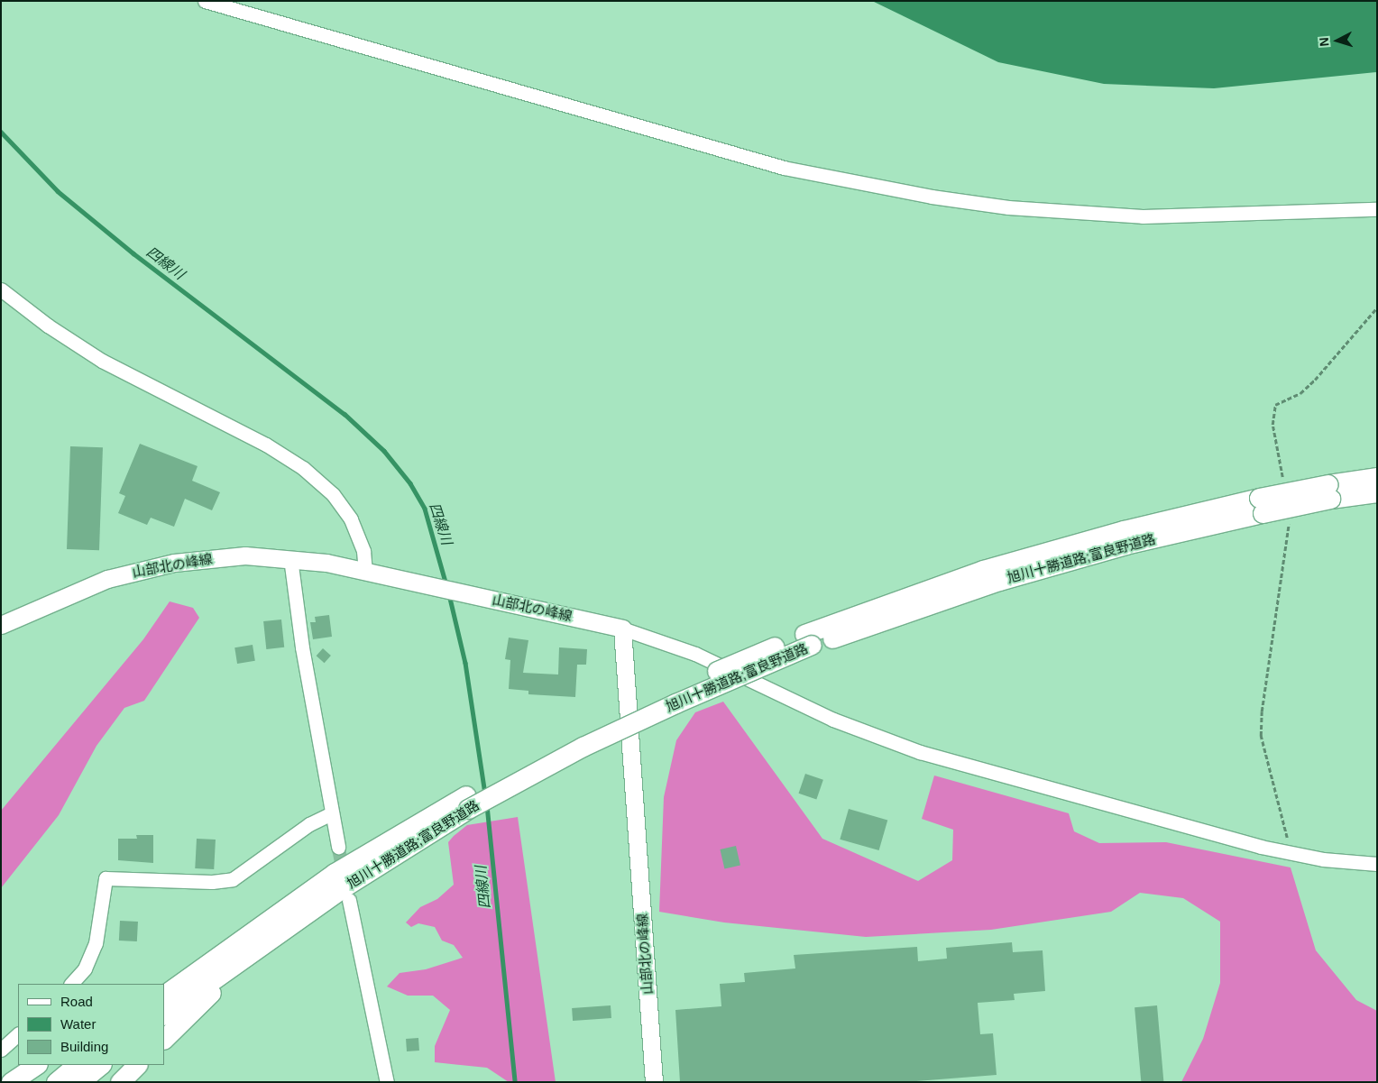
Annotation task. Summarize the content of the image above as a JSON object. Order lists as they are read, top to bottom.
{
  "streets": {
    "highway": ["旭川十勝道路;富良野道路"],
    "main road": ["山部北の峰線"]
  },
  "water": ["四線川"],
  "legend": ["Road", "Water", "Building"],
  "north": "left"
}
